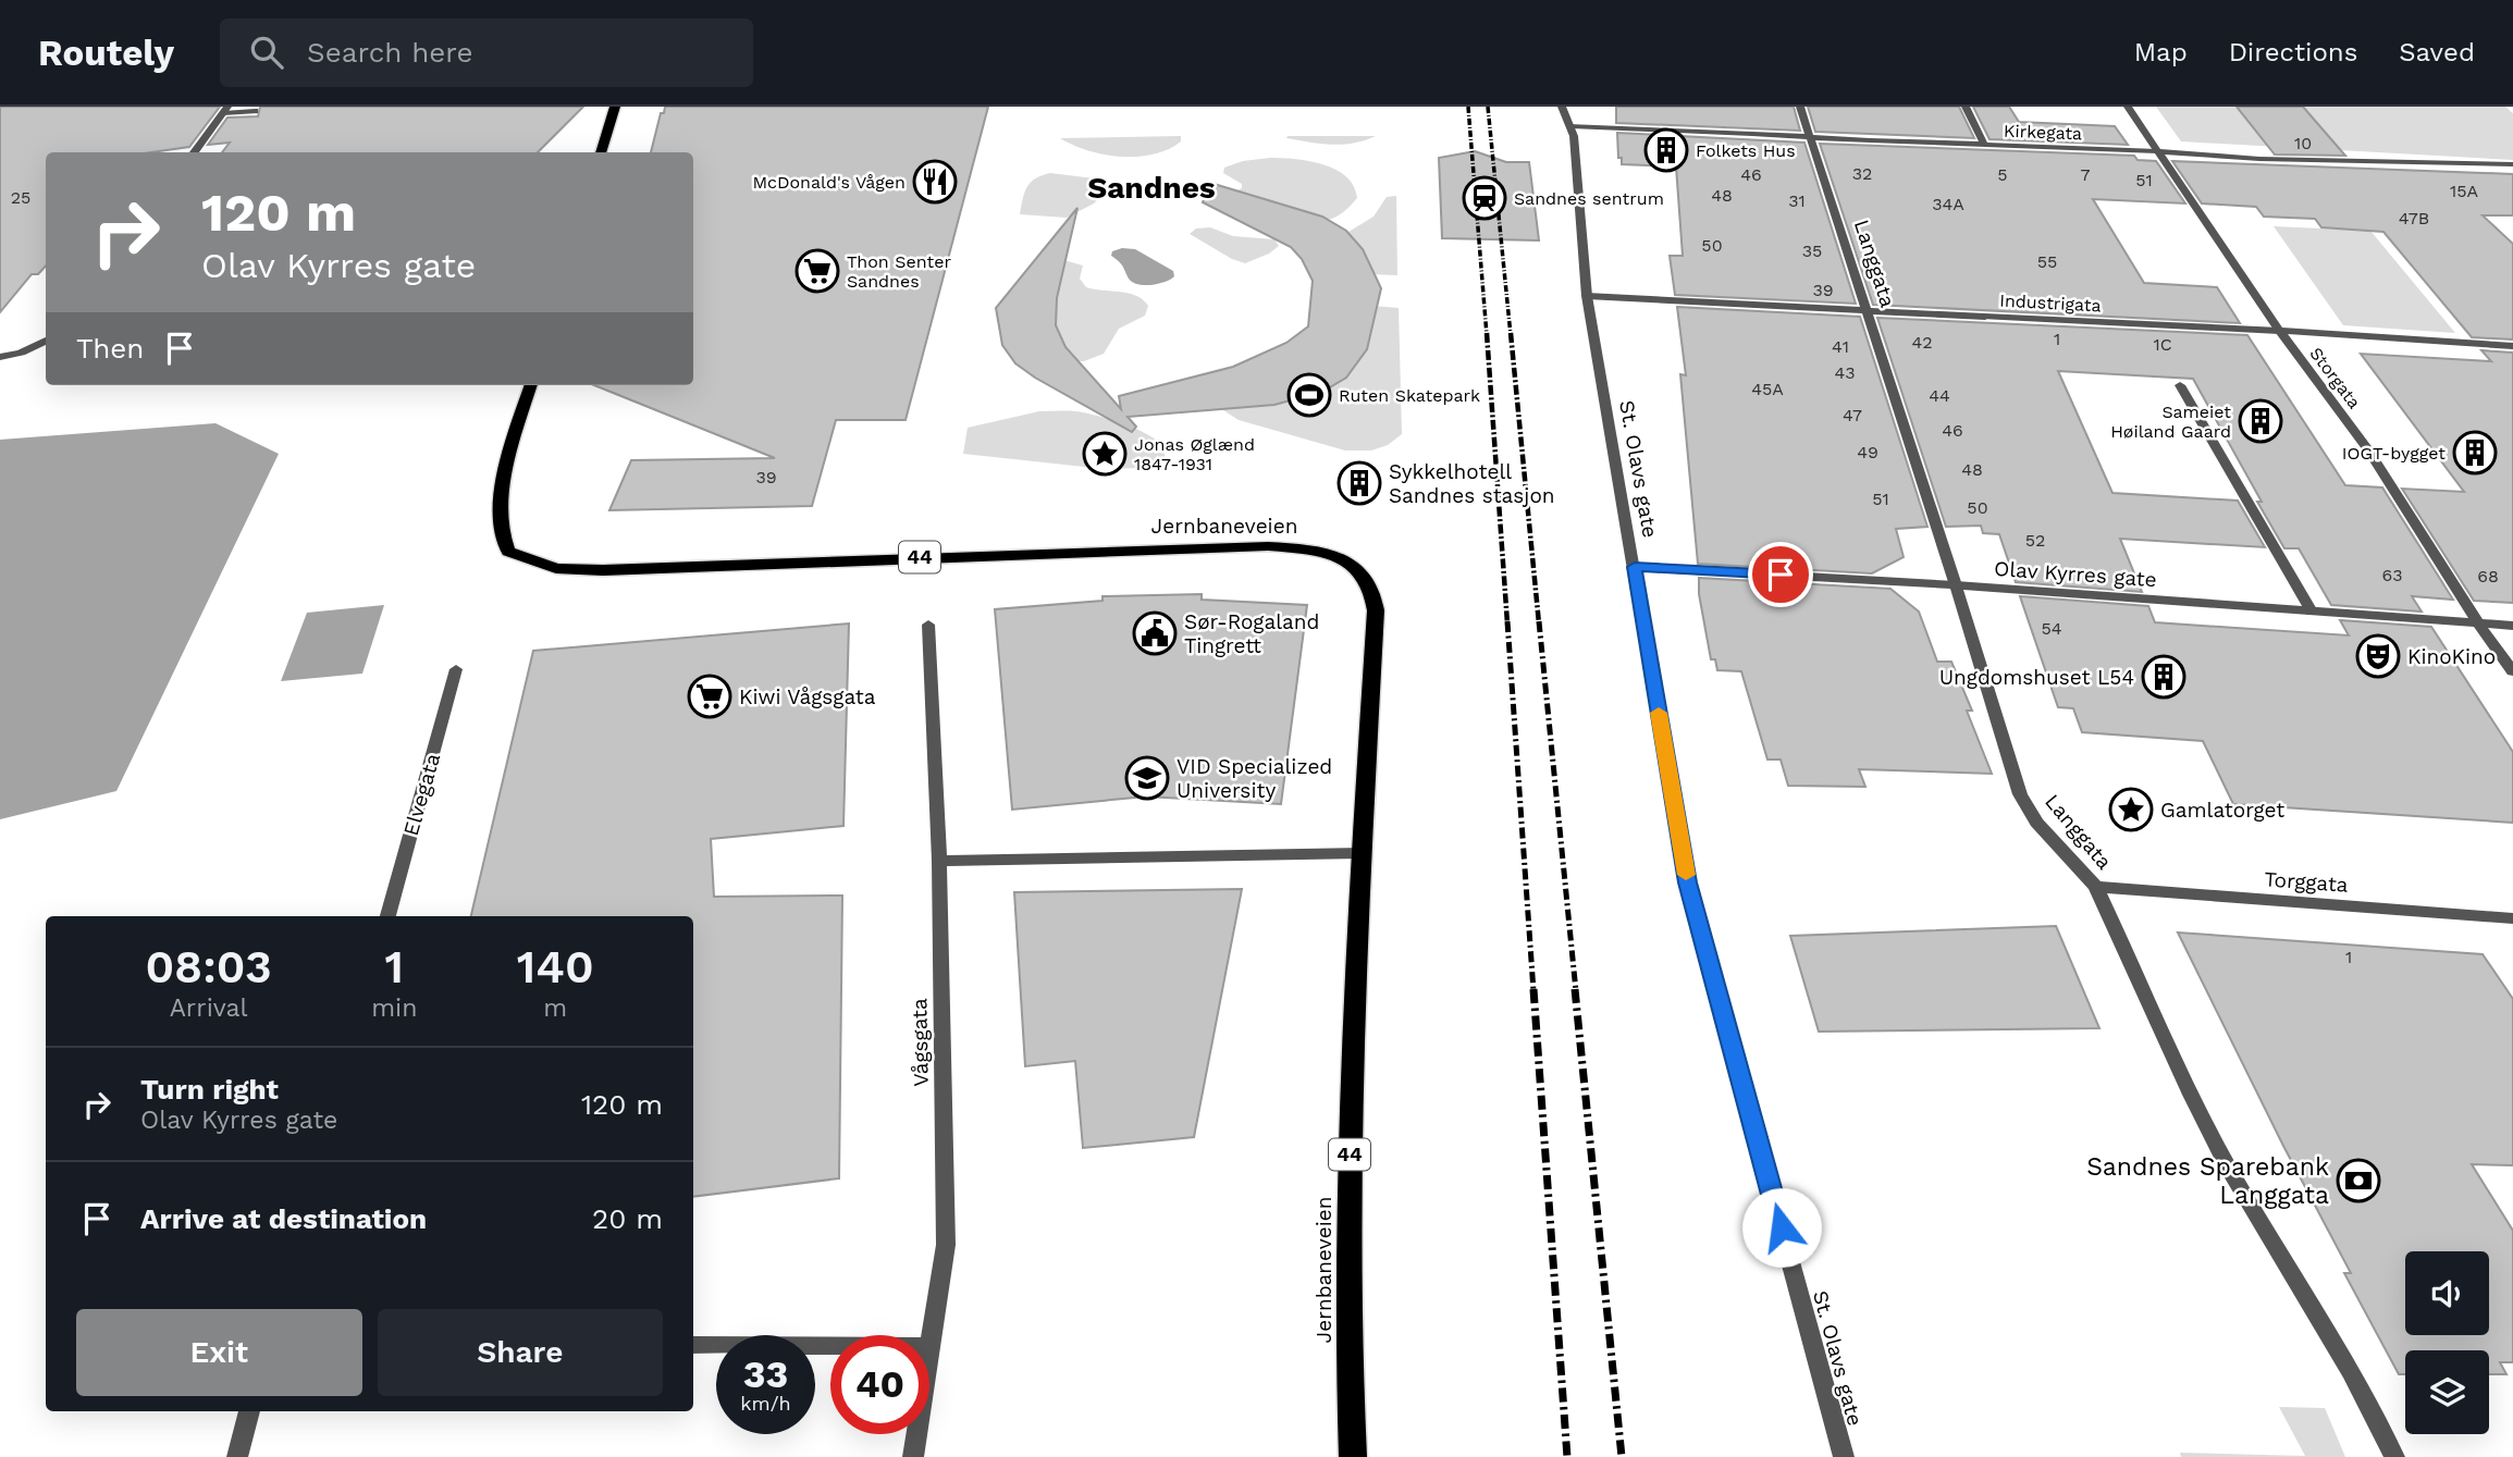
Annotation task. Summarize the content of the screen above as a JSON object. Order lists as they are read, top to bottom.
{
  "streets": {
    "main road": ["Jernbaneveien", "44"],
    "street": [
      "Kirkegata",
      "Langgata",
      "Industrigata",
      "Storgata",
      "St. Olavs gate",
      "Olav Kyrres gate",
      "Elvegata",
      "Torggata",
      "Vågsgata"
    ]
  },
  "crossings": [
    ["Kirkegata", "Langgata"],
    ["Kirkegata", "Storgata"],
    ["Kirkegata", "St. Olavs gate"],
    ["Langgata", "Industrigata"],
    ["Langgata", "Olav Kyrres gate"],
    ["Langgata", "Torggata"],
    ["Industrigata", "Storgata"],
    ["Industrigata", "St. Olavs gate"],
    ["Storgata", "Olav Kyrres gate"],
    ["St. Olavs gate", "Olav Kyrres gate"]
  ],
  "districts": ["Sandnes"],
  "places": {
    "building": [
      "Folkets Hus",
      "Sameiet Høiland Gaard",
      "IOGT-bygget",
      "Sykkelhotell Sandnes stasjon",
      "Ungdomshuset L54"
    ],
    "restaurant": ["McDonald's Vågen"],
    "station": ["Sandnes sentrum"],
    "supermarket": ["Thon Senter Sandnes", "Kiwi Vågsgata"],
    "sports": ["Ruten Skatepark"],
    "place": ["Jonas Øglænd 1847-1931", "Gamlatorget"],
    "public building": ["Sør-Rogaland Tingrett"],
    "theatre": ["KinoKino"],
    "school or university": ["VID Specialized University"],
    "bank": ["Sandnes Sparebank Langgata"]
  },
  "house_numbers": [
    "10",
    "32",
    "46",
    "5",
    "7",
    "51",
    "15A",
    "48",
    "25",
    "31",
    "34A",
    "47B",
    "50",
    "35",
    "55",
    "39",
    "1",
    "42",
    "1C",
    "41",
    "43",
    "45A",
    "44",
    "47",
    "46",
    "49",
    "48",
    "39",
    "51",
    "50",
    "52",
    "63",
    "68",
    "54",
    "1"
  ],
  "page": {
    "header": "Routely",
    "search": "Search here",
    "nav": ["Map", "Directions", "Saved"],
    "turn": ["120 m", "Olav Kyrres gate"],
    "then": "Then",
    "eta": [
      "08:03",
      "Arrival",
      "1",
      "min",
      "140",
      "m"
    ],
    "list": [
      {
        "name": "Turn right",
        "note": "Olav Kyrres gate",
        "value": "120 m"
      },
      {
        "name": "Arrive at destination",
        "value": "20 m"
      }
    ],
    "buttons": ["Exit", "Share"],
    "speed": "33 km/h",
    "limit": "40"
  }
}
